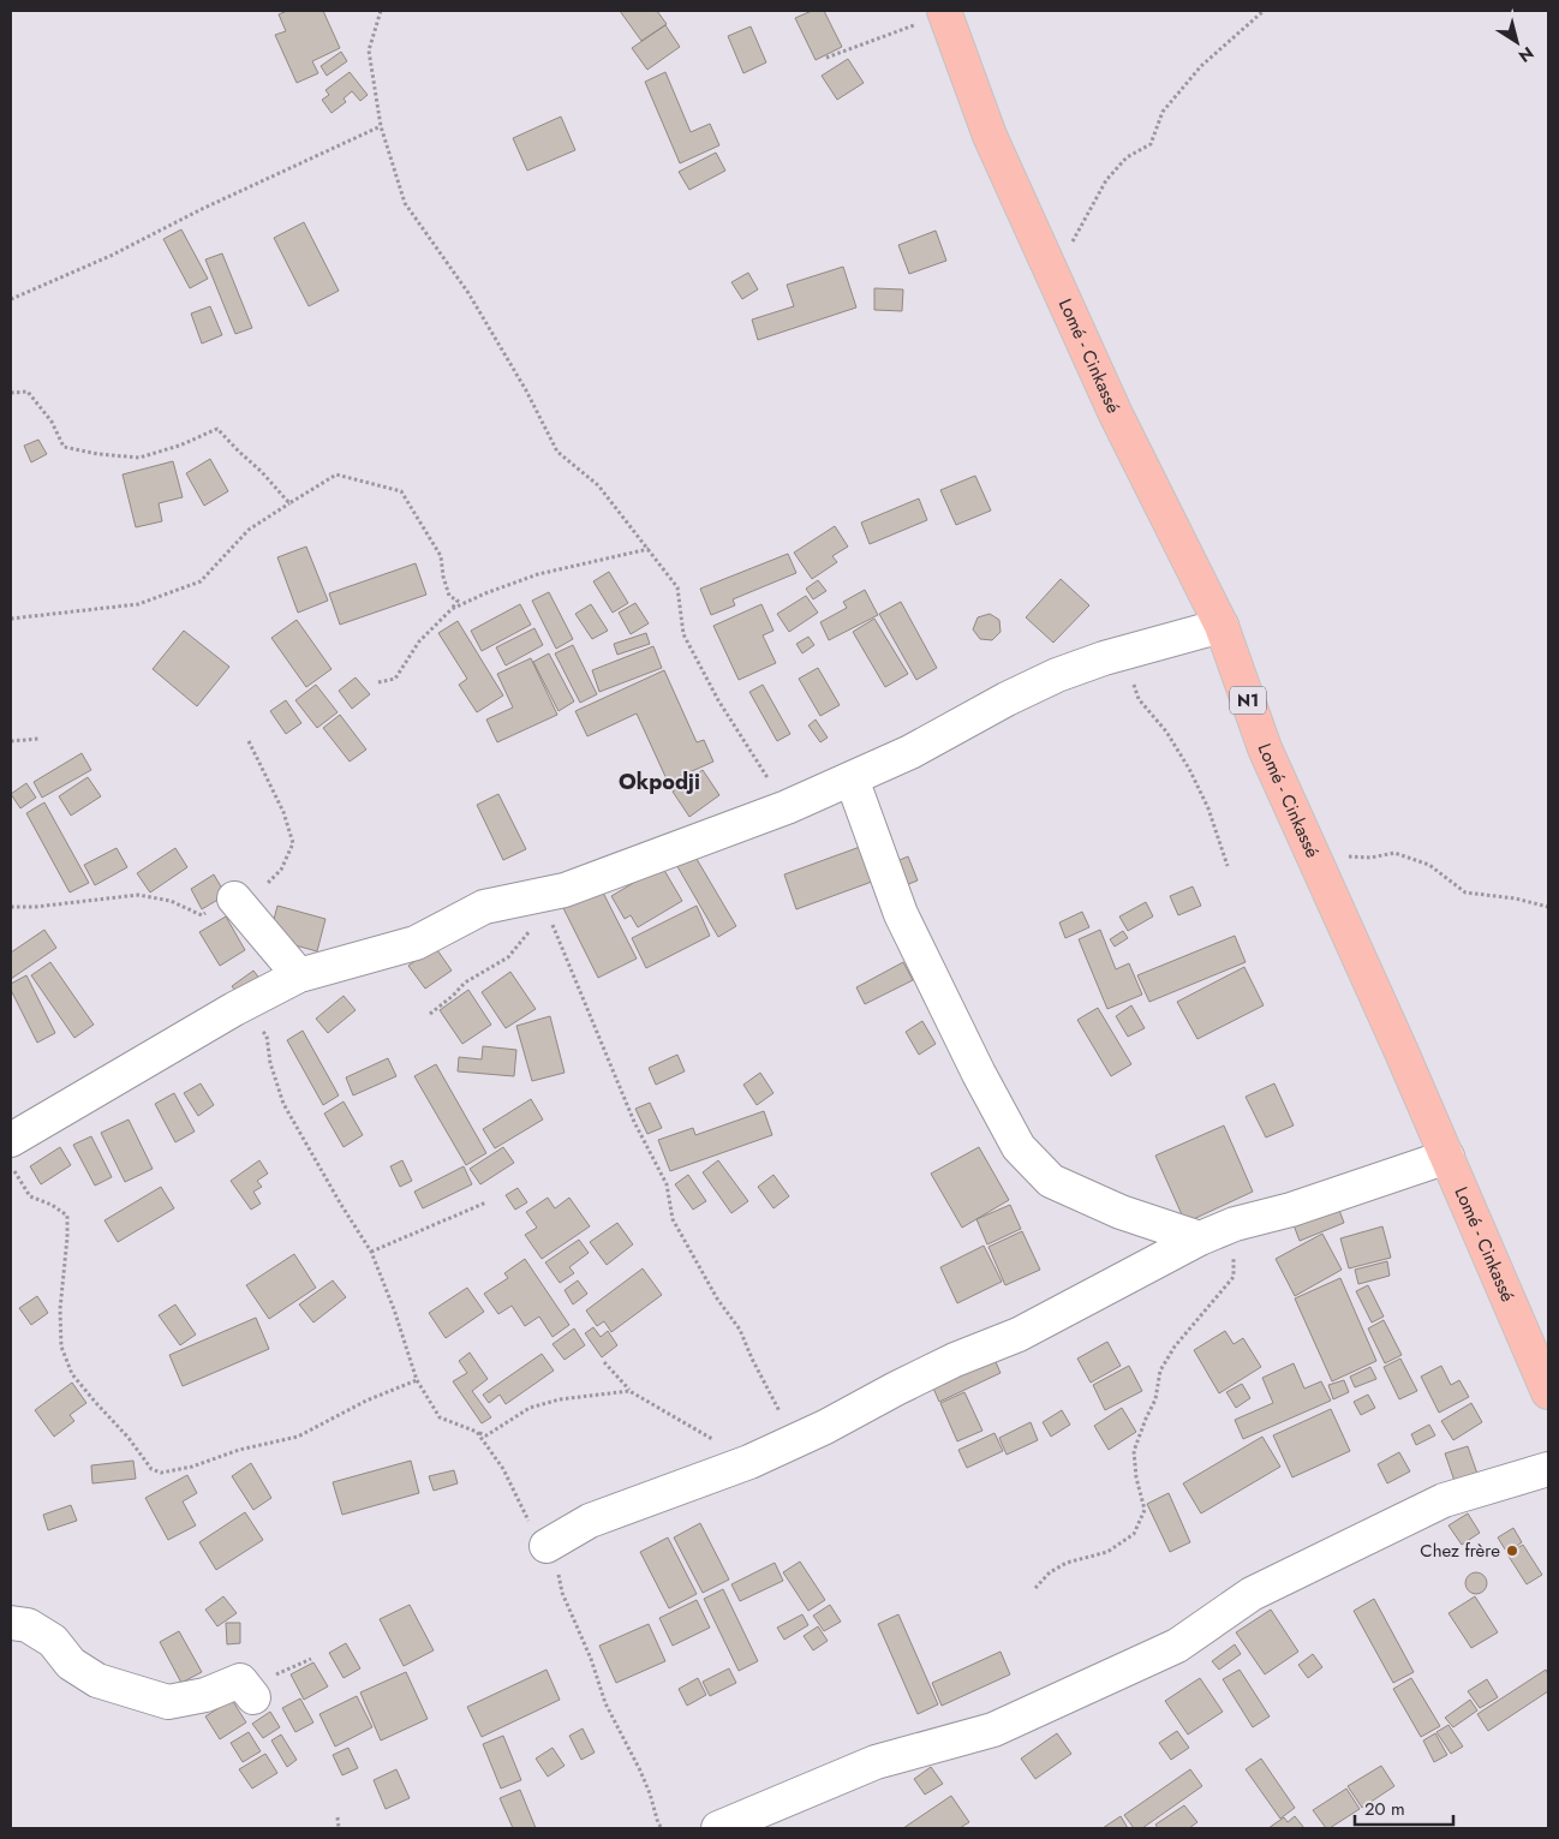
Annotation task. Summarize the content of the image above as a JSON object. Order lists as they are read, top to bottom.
{
  "streets": {
    "highway": ["Lomé - Cinkassé", "N1"]
  },
  "districts": ["Okpodji"],
  "places": ["Chez frère"],
  "scale_bar": "20 m",
  "north": "bottom right"
}
